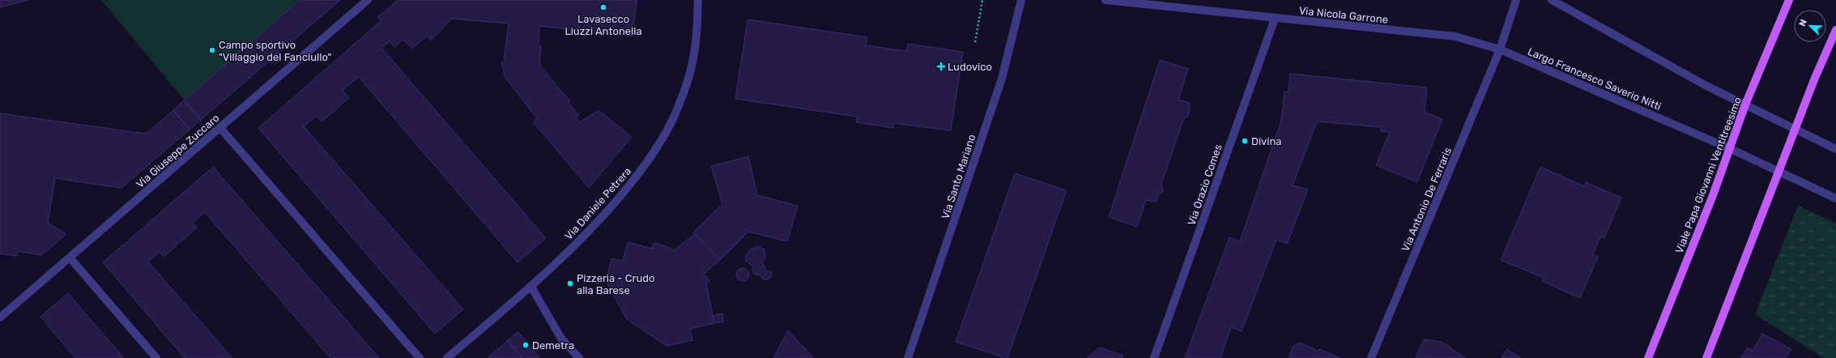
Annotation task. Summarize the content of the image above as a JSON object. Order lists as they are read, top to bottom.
{
  "streets": {
    "main road": ["Viale Papa Giovanni Ventitreesimo"],
    "street": [
      "Via Nicola Garrone",
      "Largo Francesco Saverio Nitti",
      "Via Giuseppe Zuccaro",
      "Via Santo Mariano",
      "Via Orazio Comes",
      "Via Antonio De Ferraris",
      "Via Daniele Petrera"
    ]
  },
  "crossings": [
    ["Via Nicola Garrone", "Largo Francesco Saverio Nitti"],
    ["Via Nicola Garrone", "Via Orazio Comes"],
    ["Via Nicola Garrone", "Via Antonio De Ferraris"],
    ["Largo Francesco Saverio Nitti", "Viale Papa Giovanni Ventitreesimo"],
    ["Largo Francesco Saverio Nitti", "Via Antonio De Ferraris"]
  ],
  "places": {
    "other": [
      "Lavasecco Liuzzi Antonella",
      "Campo sportivo \"Villaggio del Fanciullo\"",
      "Divina",
      "Pizzeria - Crudo alla Barese",
      "Demetra"
    ],
    "health": ["Ludovico"]
  },
  "north": "top left"
}
